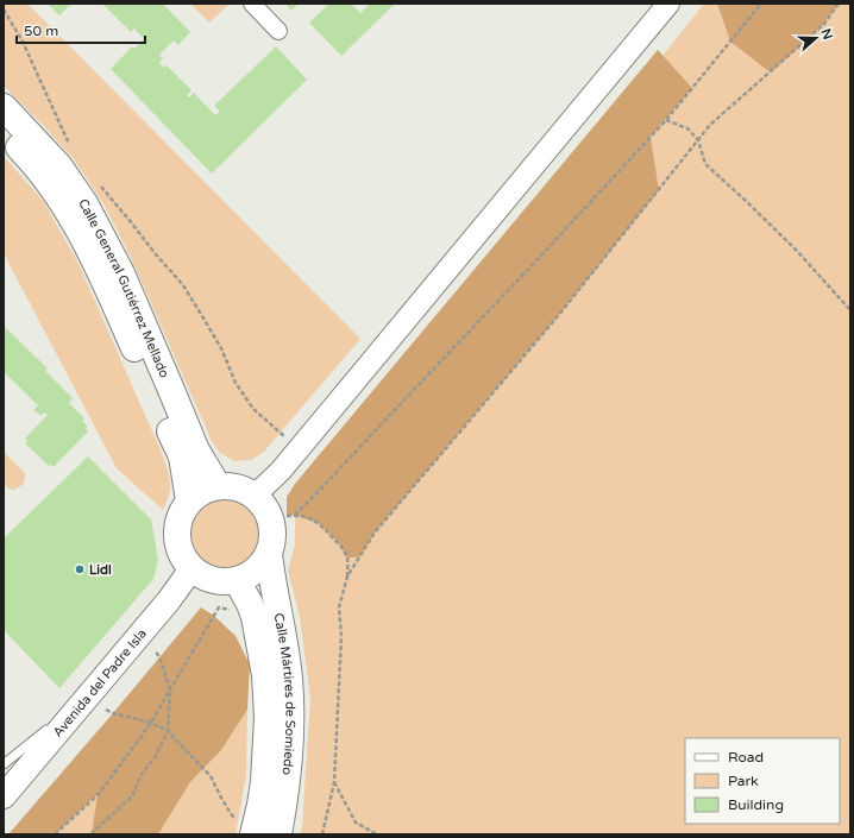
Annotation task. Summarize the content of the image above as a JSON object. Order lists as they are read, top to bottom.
{
  "streets": {
    "main road": ["Calle General Gutiérrez Mellado", "Avenida del Padre Isla", "Calle Mártires de Somiedo"]
  },
  "crossings": [
    ["Calle General Gutiérrez Mellado", "Avenida del Padre Isla"],
    ["Calle General Gutiérrez Mellado", "Calle Mártires de Somiedo"],
    ["Avenida del Padre Isla", "Calle Mártires de Somiedo"]
  ],
  "places": ["Lidl"],
  "legend": ["Road", "Park", "Building"],
  "scale_bar": "50 m",
  "north": "right"
}
